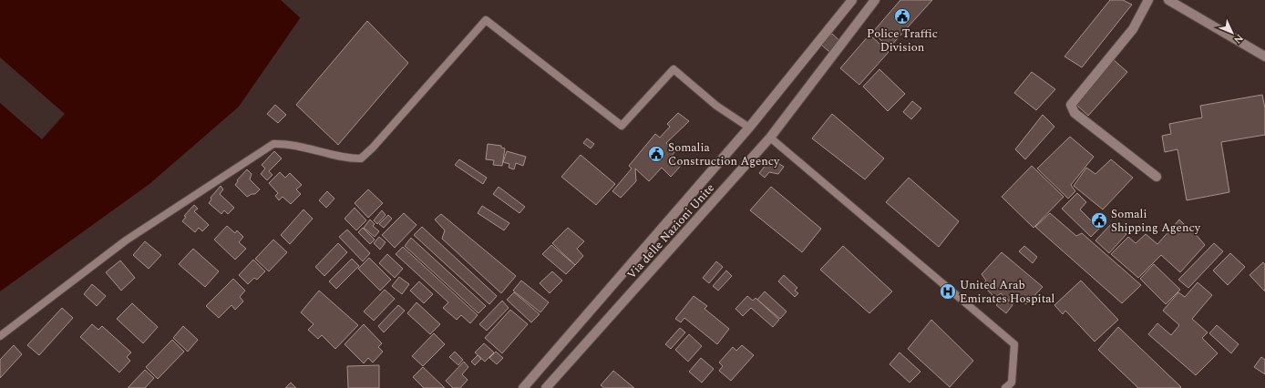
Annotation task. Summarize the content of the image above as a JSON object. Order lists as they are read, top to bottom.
{
  "streets": {
    "street": ["Via delle Nazioni Unite"]
  },
  "places": {
    "public building": ["Police Traffic Division", "Somalia Construction Agency", "Somali Shipping Agency"],
    "hospital": ["United Arab Emirates Hospital"]
  },
  "north": "bottom right"
}
